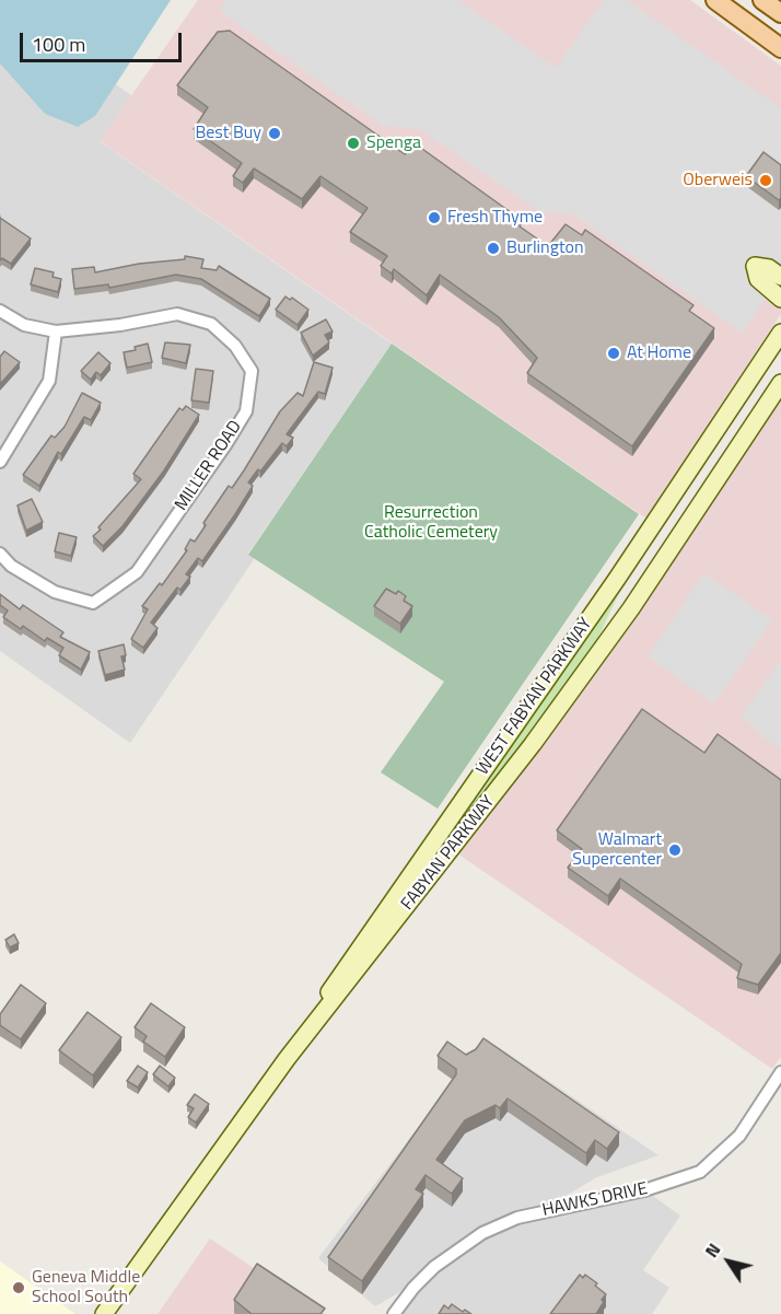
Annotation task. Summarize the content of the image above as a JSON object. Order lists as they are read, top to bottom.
{
  "streets": {
    "main road": ["WEST FABYAN PARKWAY", "FABYAN PARKWAY"],
    "street": ["MILLER ROAD", "HAWKS DRIVE"]
  },
  "crossings": [
    ["WEST FABYAN PARKWAY", "FABYAN PARKWAY"]
  ],
  "parks": ["Resurrection Catholic Cemetery"],
  "places": [
    "Best Buy",
    "Spenga",
    "Oberweis",
    "Fresh Thyme",
    "Burlington",
    "At Home",
    "Walmart Supercenter",
    "Geneva Middle School South"
  ],
  "scale_bar": "100 m",
  "north": "top left"
}
